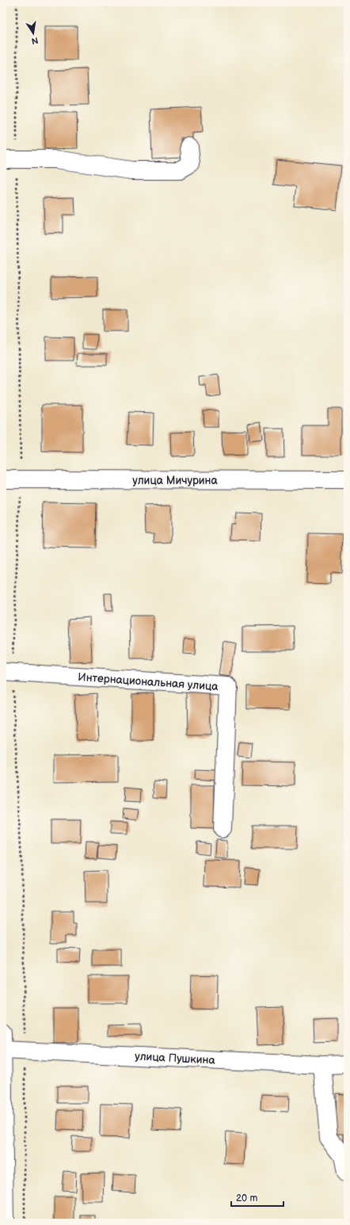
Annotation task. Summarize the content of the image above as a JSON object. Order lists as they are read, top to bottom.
{
  "streets": {
    "street": ["улица Мичурина", "Интернациональная улица", "улица Пушкина"]
  },
  "scale_bar": "20 m",
  "north": "bottom"
}
